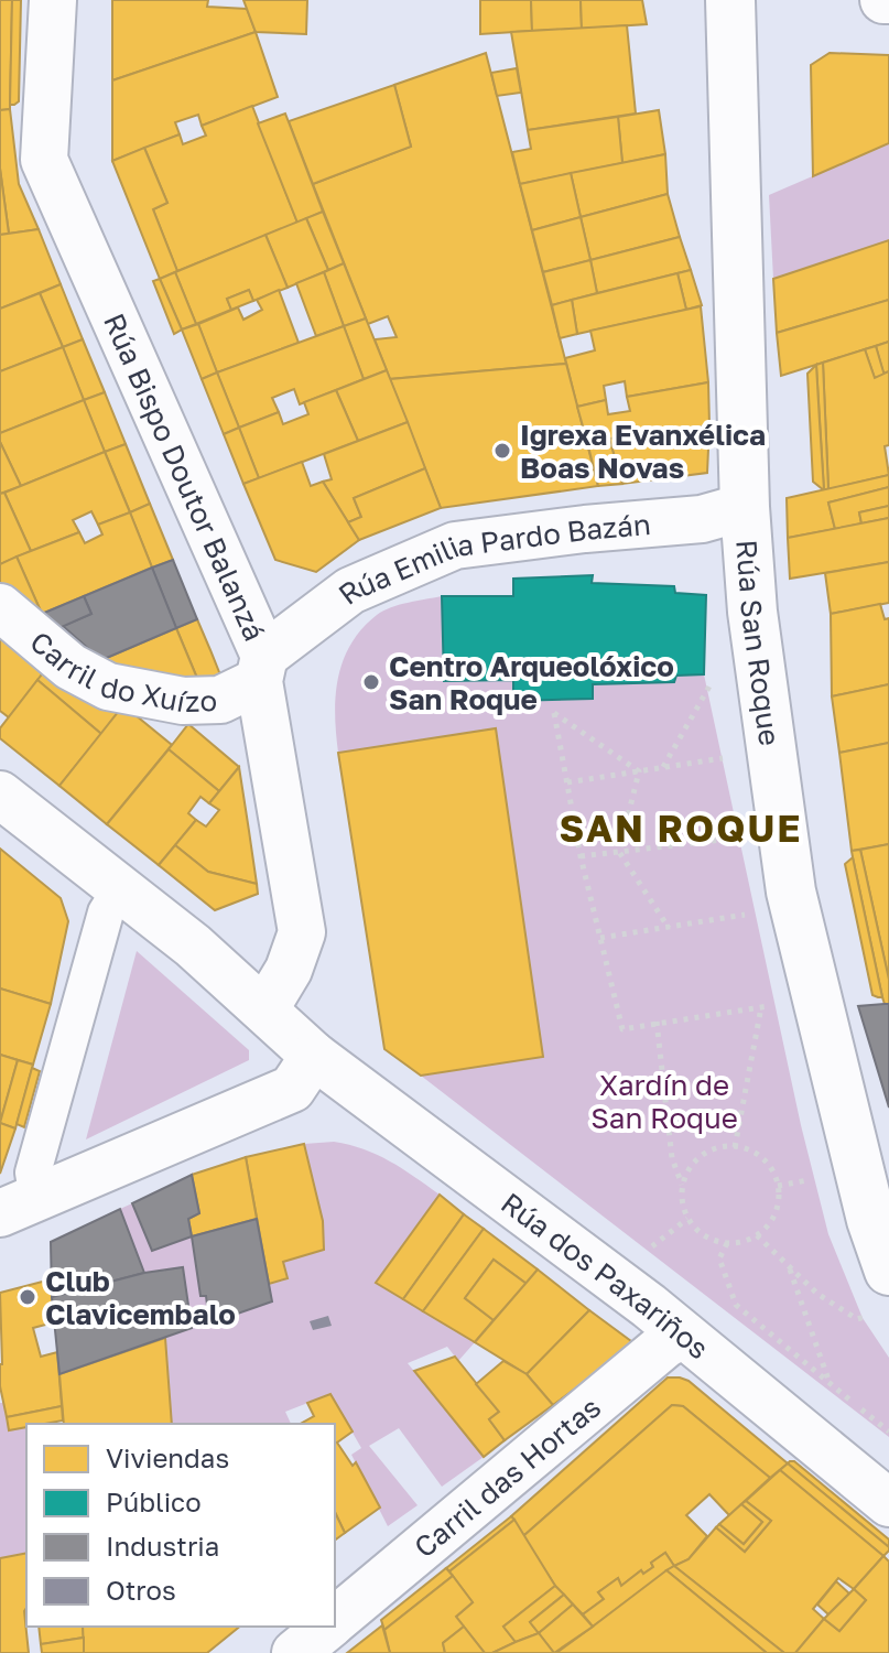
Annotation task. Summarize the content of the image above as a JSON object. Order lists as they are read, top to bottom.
{
  "streets": {
    "street": [
      "Rúa Bispo Doutor Balanzá",
      "Rúa Emilia Pardo Bazán",
      "Rúa San Roque",
      "Carril do Xuízo",
      "Rúa dos Paxariños",
      "Carril das Hortas"
    ]
  },
  "crossings": [
    ["Rúa Bispo Doutor Balanzá", "Rúa Emilia Pardo Bazán"],
    ["Rúa Bispo Doutor Balanzá", "Carril do Xuízo"],
    ["Rúa Bispo Doutor Balanzá", "Rúa dos Paxariños"],
    ["Rúa Emilia Pardo Bazán", "Rúa San Roque"],
    ["Rúa Emilia Pardo Bazán", "Carril do Xuízo"],
    ["Rúa dos Paxariños", "Carril das Hortas"]
  ],
  "districts": ["SAN ROQUE"],
  "parks": ["Xardín de San Roque"],
  "places": ["Igrexa Evanxélica Boas Novas", "Centro Arqueolóxico San Roque", "Club Clavicembalo"],
  "legend": [
    "Viviendas",
    "Público",
    "Industria",
    "Otros"
  ]
}
